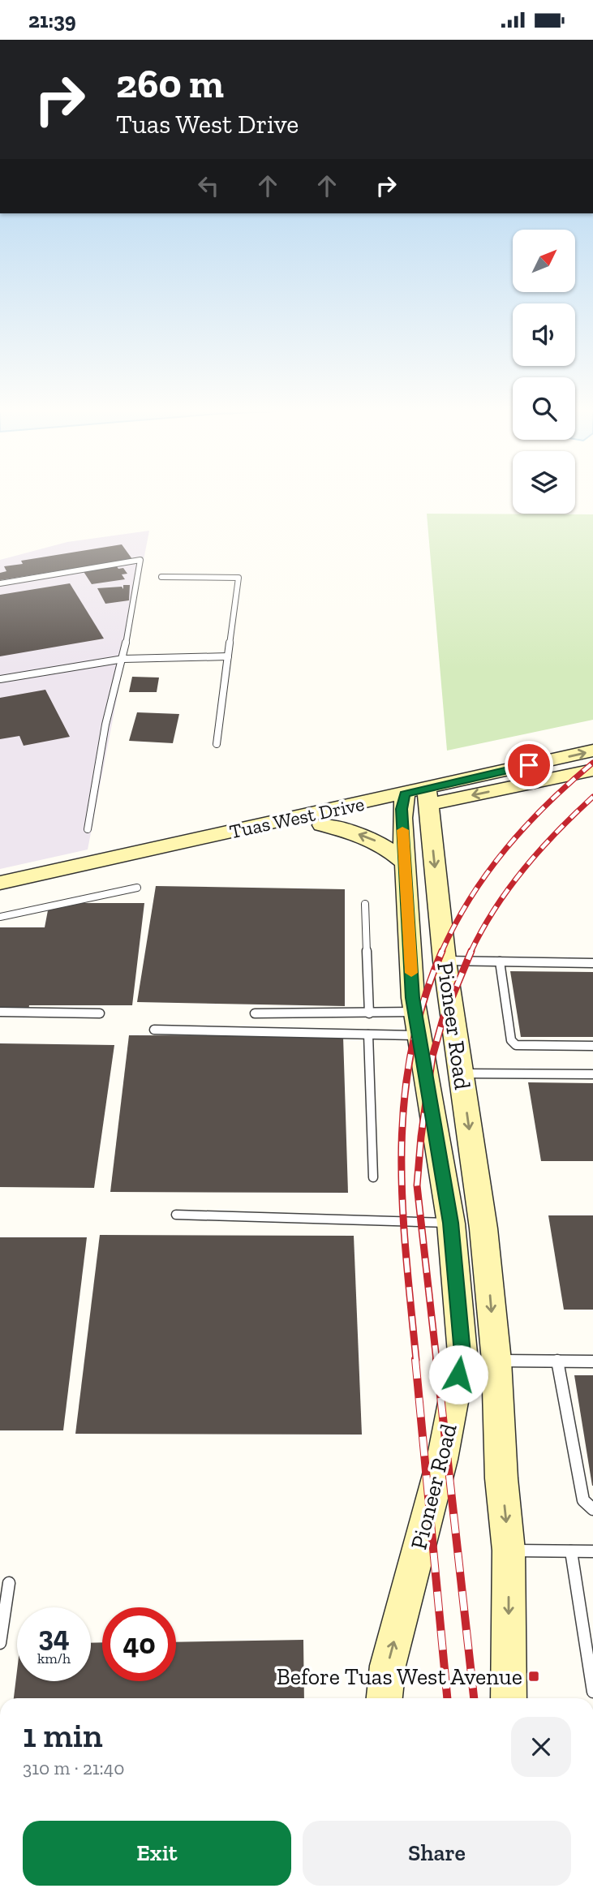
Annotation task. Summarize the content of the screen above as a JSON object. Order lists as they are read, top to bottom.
{
  "streets": {
    "street": ["Tuas West Drive", "Pioneer Road"]
  },
  "crossings": [
    ["Tuas West Drive", "Pioneer Road"]
  ],
  "places": {
    "transit": ["Before Tuas West Avenue"]
  },
  "north": "top right",
  "page": {
    "status": "21:39",
    "turn": ["260 m", "Tuas West Drive"],
    "speed": "34 km/h",
    "limit": "40",
    "heading": ["1 min", "310 m · 21:40"],
    "buttons": ["Exit", "Share"]
  }
}
